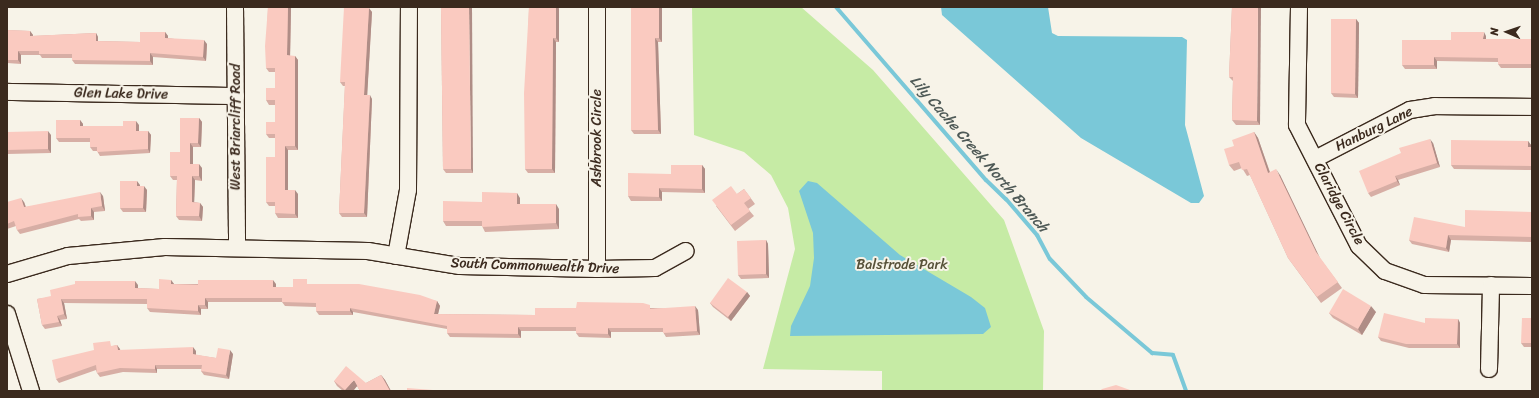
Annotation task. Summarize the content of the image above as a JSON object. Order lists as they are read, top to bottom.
{
  "streets": {
    "street": [
      "Glen Lake Drive",
      "West Briarcliff Road",
      "Hanburg Lane",
      "Ashbrook Circle",
      "Claridge Circle",
      "South Commonwealth Drive"
    ]
  },
  "crossings": [
    ["Glen Lake Drive", "West Briarcliff Road"],
    ["West Briarcliff Road", "South Commonwealth Drive"],
    ["Hanburg Lane", "Claridge Circle"],
    ["Ashbrook Circle", "South Commonwealth Drive"]
  ],
  "water": ["Lily Cache Creek North Branch"],
  "parks": ["Balstrode Park"],
  "north": "left"
}
